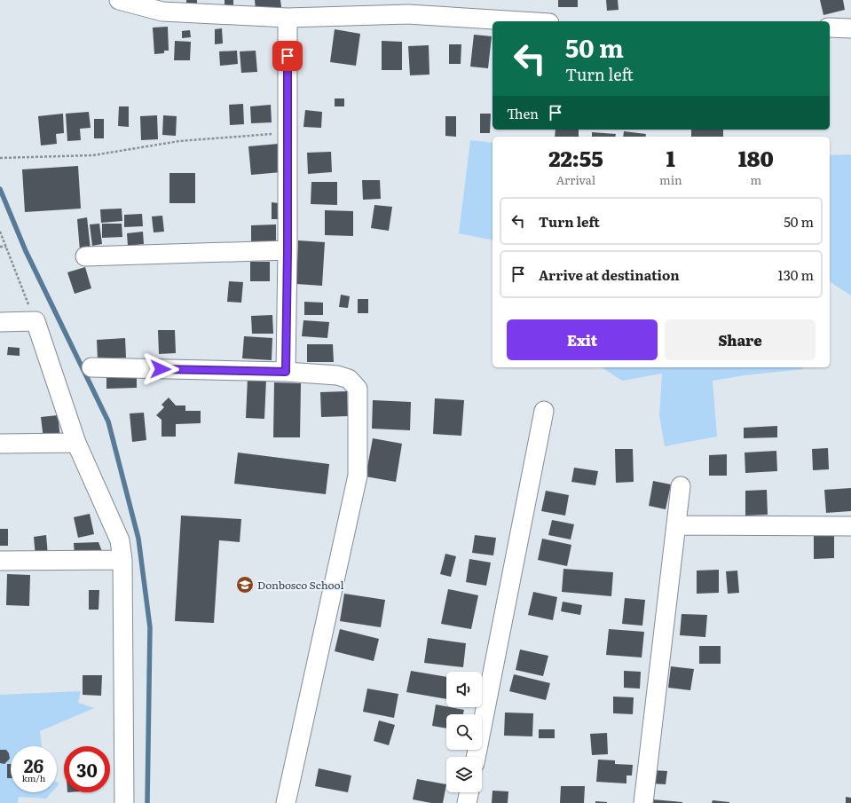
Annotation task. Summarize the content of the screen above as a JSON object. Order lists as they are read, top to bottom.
{
  "places": {
    "school or university": ["Donbosco School"]
  },
  "page": {
    "turn": ["50 m", "Turn left"],
    "then": "Then",
    "eta": [
      "22:55",
      "Arrival",
      "1",
      "min",
      "180",
      "m"
    ],
    "list": [
      {
        "name": "Turn left",
        "value": "50 m"
      },
      {
        "name": "Arrive at destination",
        "value": "130 m"
      }
    ],
    "buttons": ["Exit", "Share"],
    "speed": "26 km/h",
    "limit": "30"
  }
}
